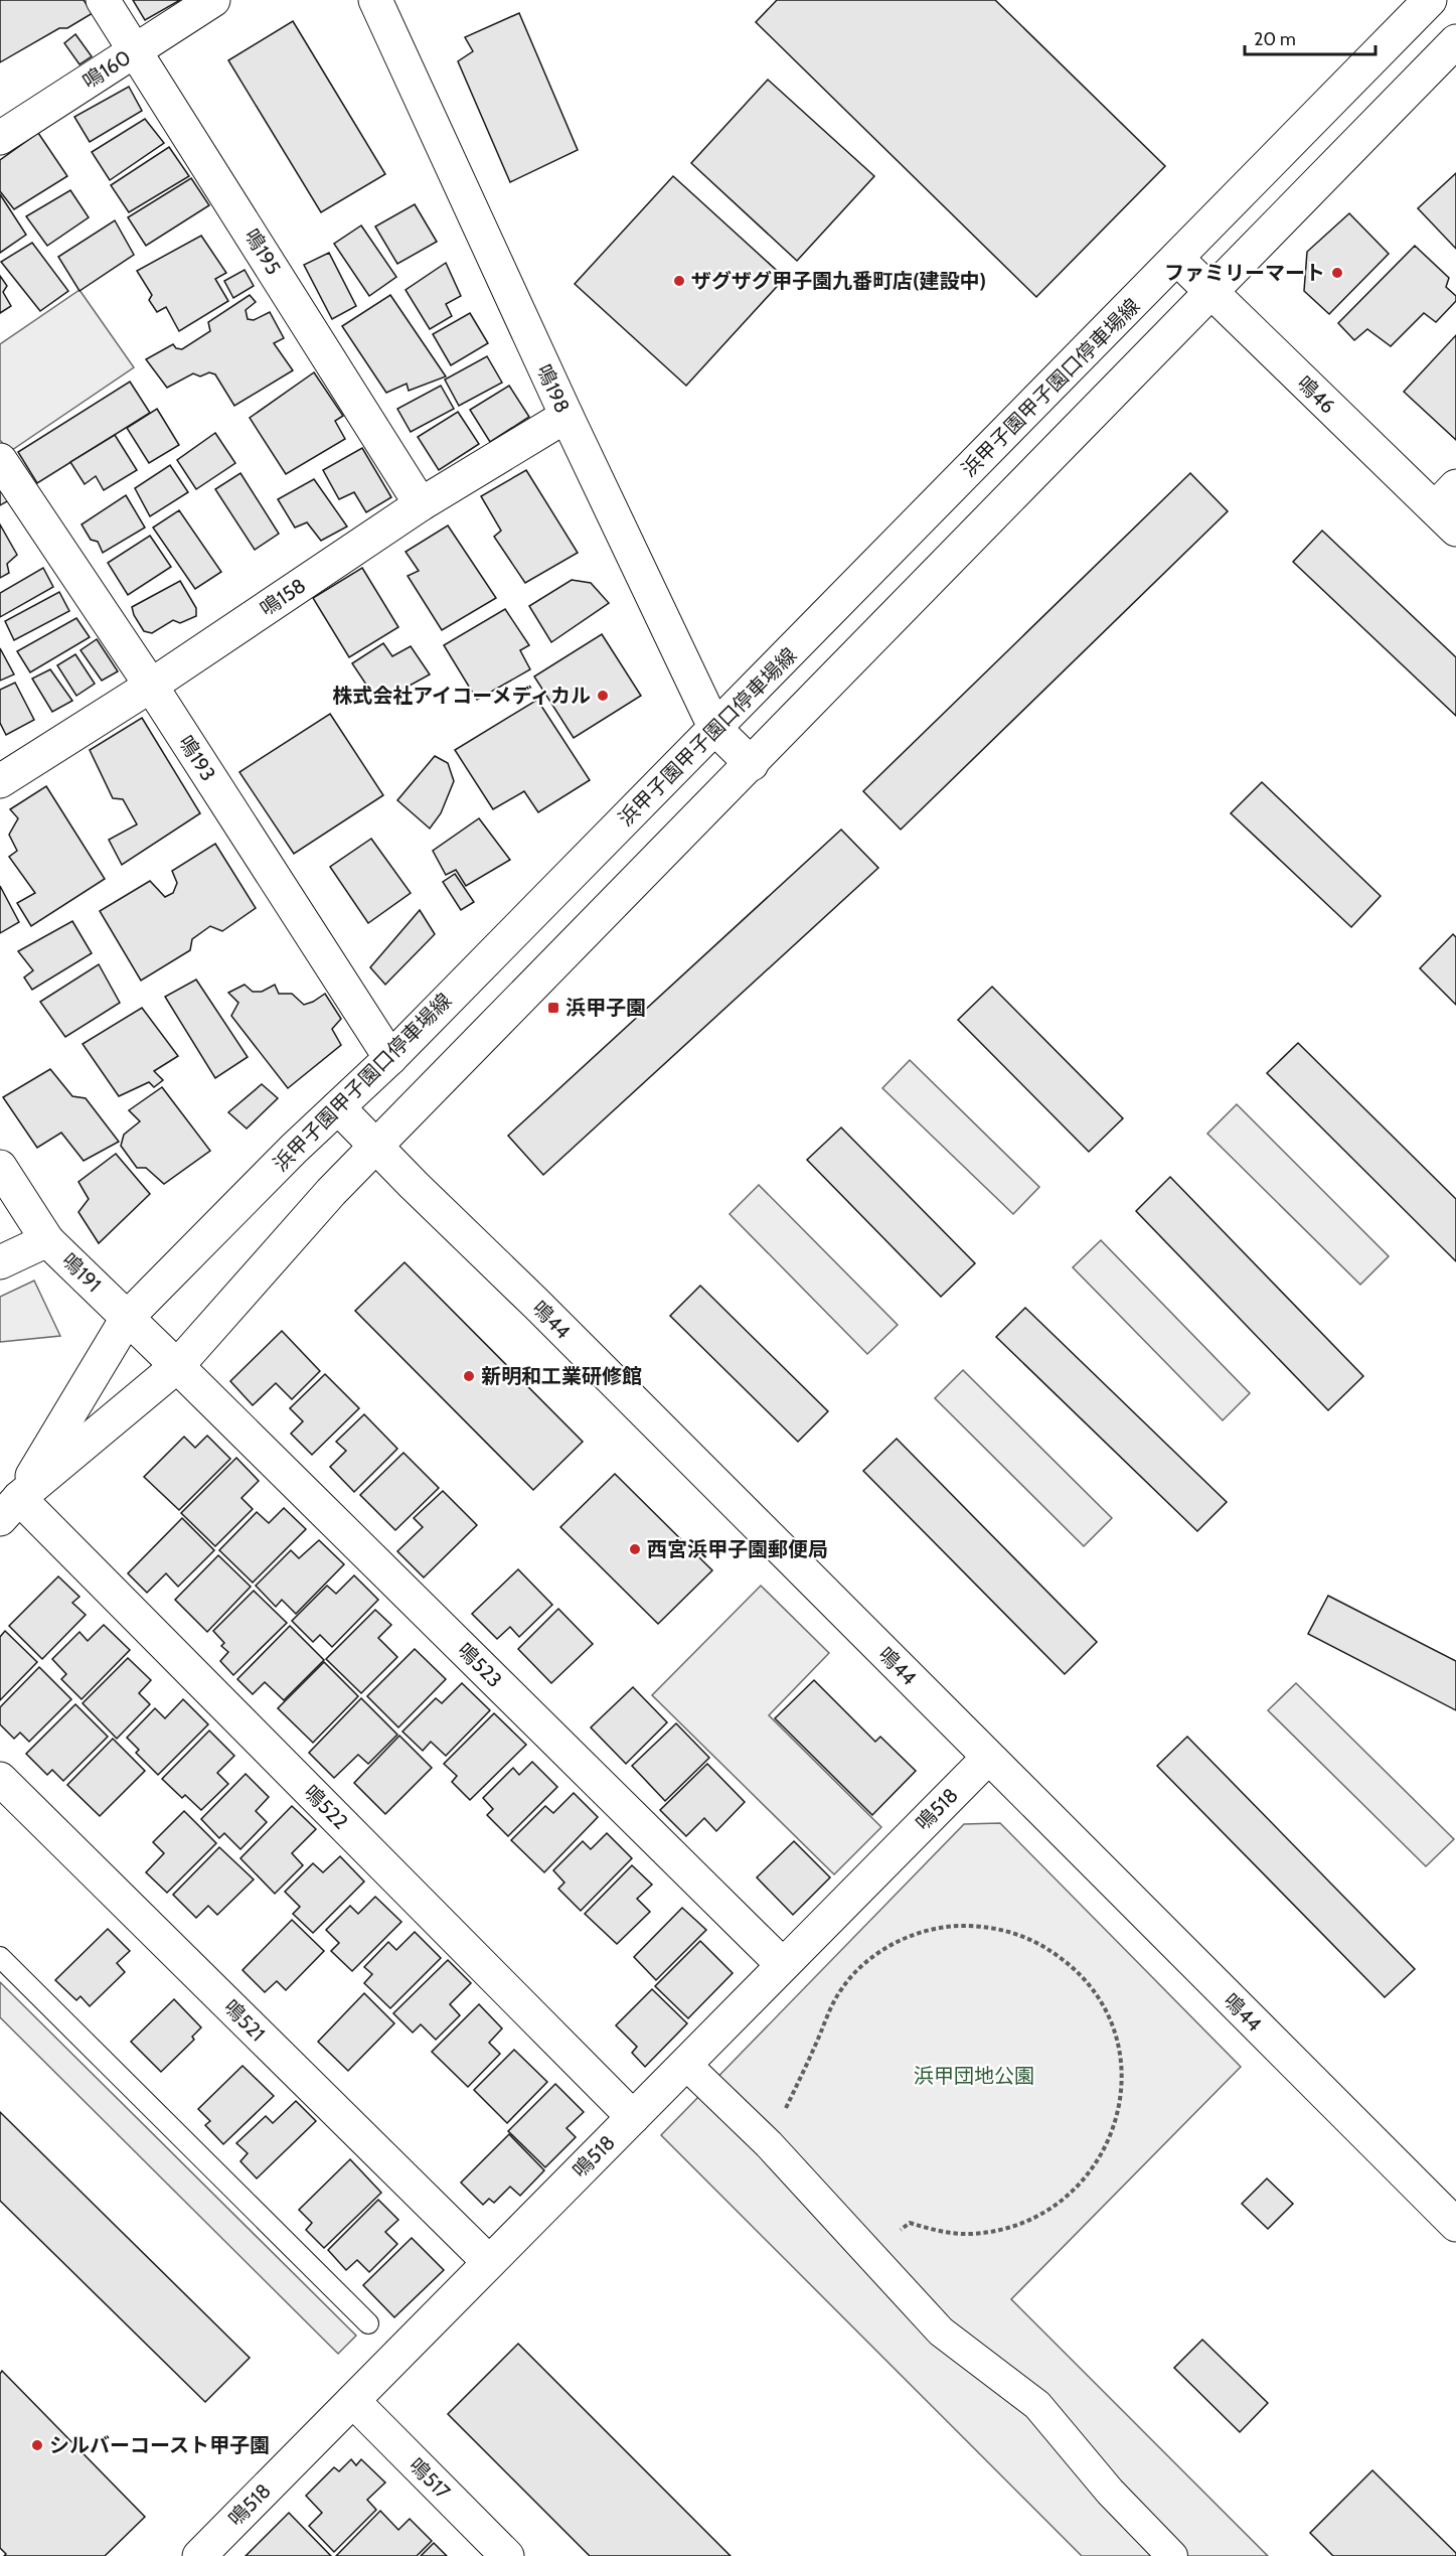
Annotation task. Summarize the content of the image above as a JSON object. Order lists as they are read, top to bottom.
{
  "streets": {
    "street": [
      "鳴160",
      "鳴195",
      "浜甲子園甲子園口停車場線",
      "鳴198",
      "鳴46",
      "鳴158",
      "鳴193",
      "鳴191",
      "鳴44",
      "鳴523",
      "鳴522",
      "鳴518",
      "鳴521",
      "鳴517"
    ]
  },
  "crossings": [
    ["鳴160", "鳴195"],
    ["鳴195", "鳴158"],
    ["浜甲子園甲子園口停車場線", "鳴198"],
    ["浜甲子園甲子園口停車場線", "鳴46"],
    ["浜甲子園甲子園口停車場線", "鳴193"],
    ["浜甲子園甲子園口停車場線", "鳴191"],
    ["浜甲子園甲子園口停車場線", "鳴44"],
    ["浜甲子園甲子園口停車場線", "鳴522"],
    ["鳴198", "鳴158"],
    ["鳴158", "鳴193"],
    ["鳴191", "鳴523"],
    ["鳴44", "鳴518"],
    ["鳴523", "鳴518"],
    ["鳴522", "鳴518"],
    ["鳴518", "鳴521"],
    ["鳴518", "鳴517"]
  ],
  "parks": ["浜甲団地公園"],
  "places": {
    "other": [
      "ファミリーマート",
      "ザグザグ甲子園九番町店(建設中)",
      "株式会社アイコーメディカル",
      "新明和工業研修館",
      "西宮浜甲子園郵便局",
      "シルバーコースト甲子園"
    ],
    "transit": ["浜甲子園"]
  },
  "scale_bar": "20 m"
}
